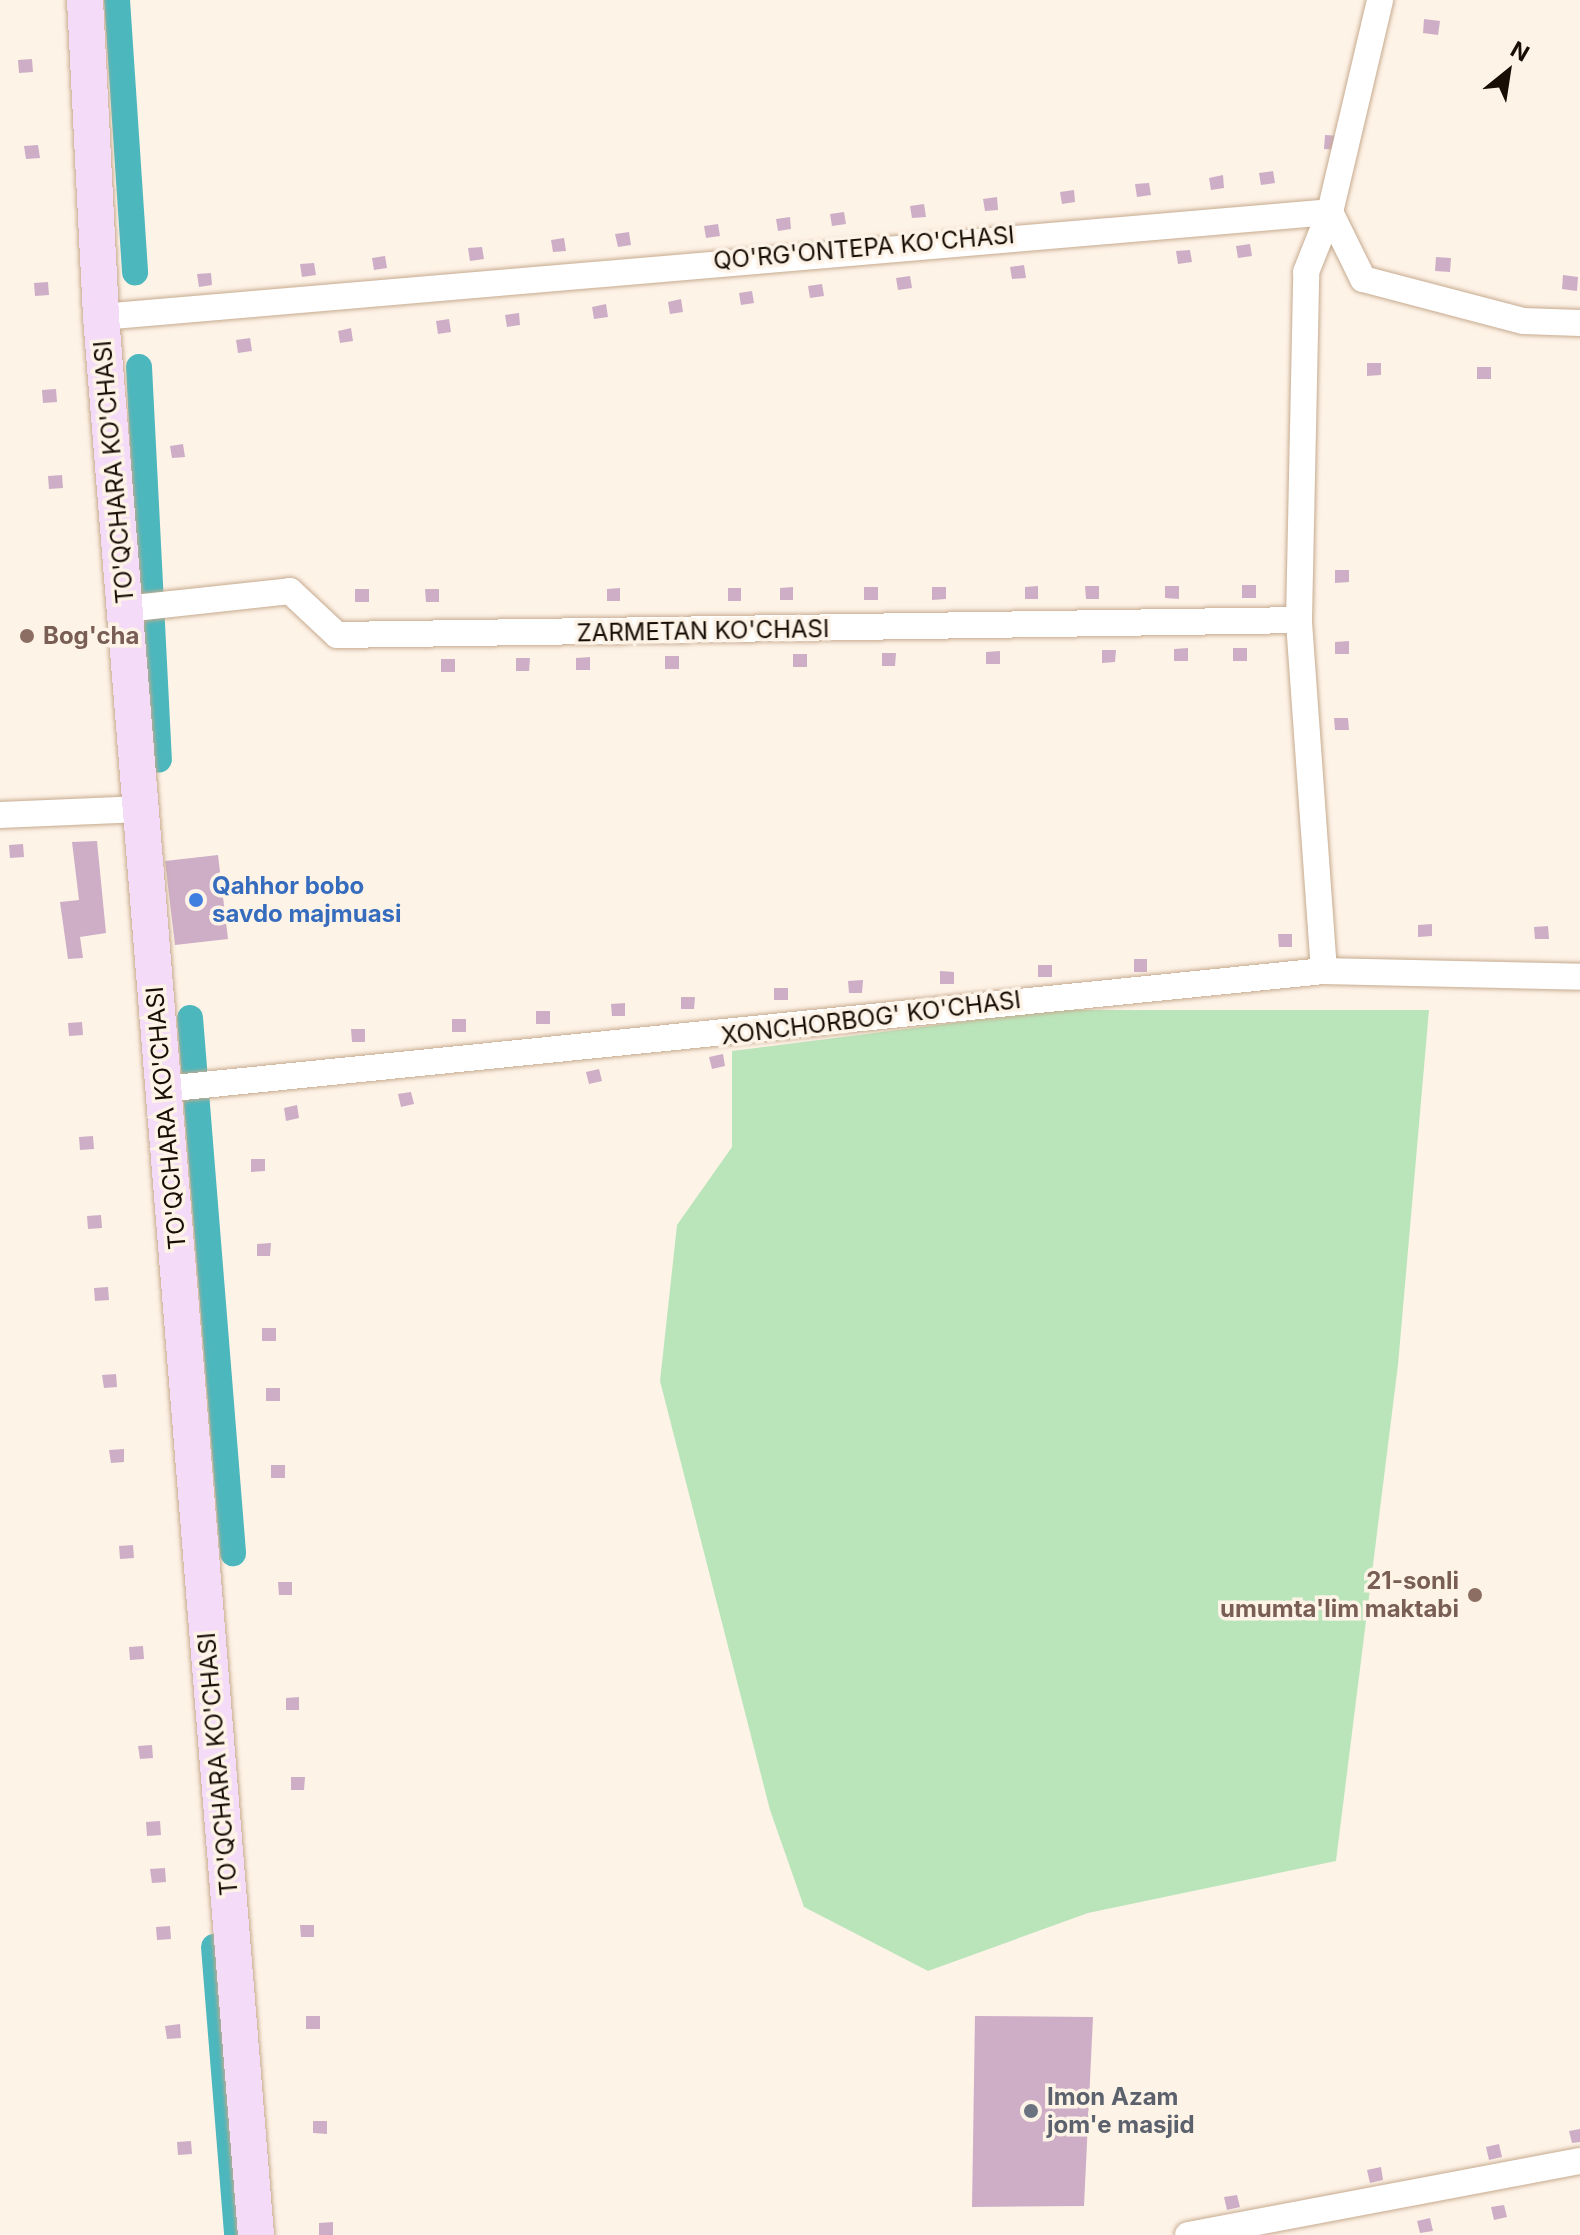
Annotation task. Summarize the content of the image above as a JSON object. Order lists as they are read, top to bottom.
{
  "streets": {
    "street": [
      "QO'RG'ONTEPA KO'CHASI",
      "TO'QCHARA KO'CHASI",
      "ZARMETAN KO'CHASI",
      "XONCHORBOG' KO'CHASI"
    ]
  },
  "crossings": [
    ["QO'RG'ONTEPA KO'CHASI", "TO'QCHARA KO'CHASI"],
    ["TO'QCHARA KO'CHASI", "ZARMETAN KO'CHASI"],
    ["TO'QCHARA KO'CHASI", "XONCHORBOG' KO'CHASI"]
  ],
  "places": [
    "Bog'cha",
    "Qahhor bobo savdo majmuasi",
    "21-sonli umumta'lim maktabi",
    "Imon Azam jom'e masjid"
  ],
  "north": "top right"
}
